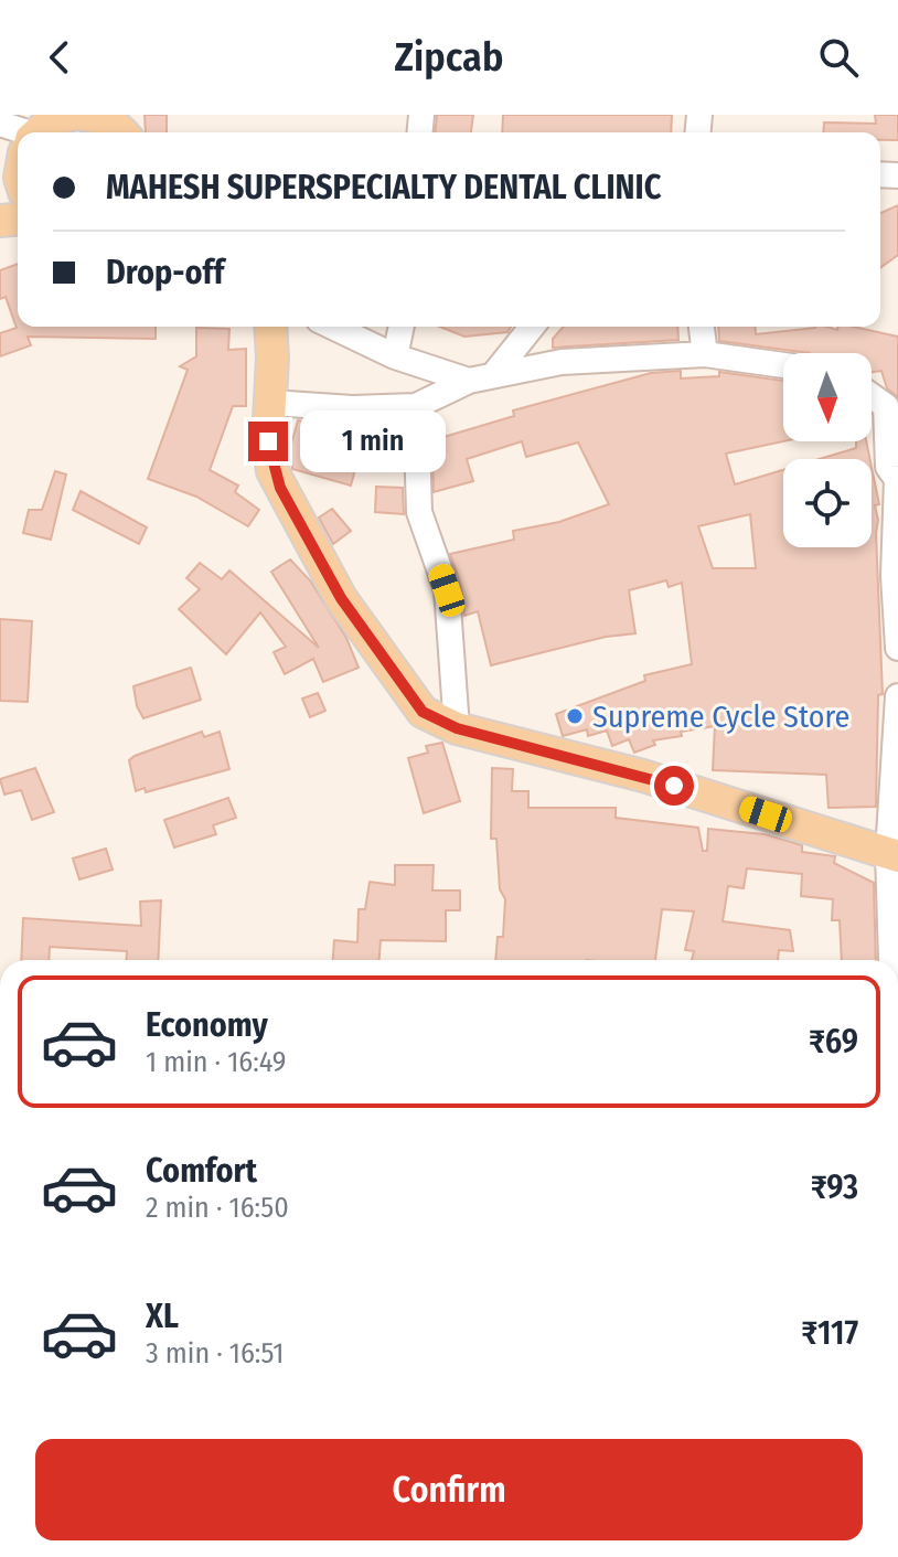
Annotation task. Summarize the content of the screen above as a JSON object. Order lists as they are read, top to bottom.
{
  "places": ["Supreme Cycle Store"],
  "north": "bottom",
  "page": {
    "header": "Zipcab",
    "banner": ["MAHESH SUPERSPECIALTY DENTAL CLINIC", "Drop-off"],
    "bubble": "1 min",
    "list": [
      {
        "name": "Economy",
        "note": "1 min · 16:49",
        "value": "₹69"
      },
      {
        "name": "Comfort",
        "note": "2 min · 16:50",
        "value": "₹93"
      },
      {
        "name": "XL",
        "note": "3 min · 16:51",
        "value": "₹117"
      }
    ],
    "buttons": "Confirm"
  }
}
